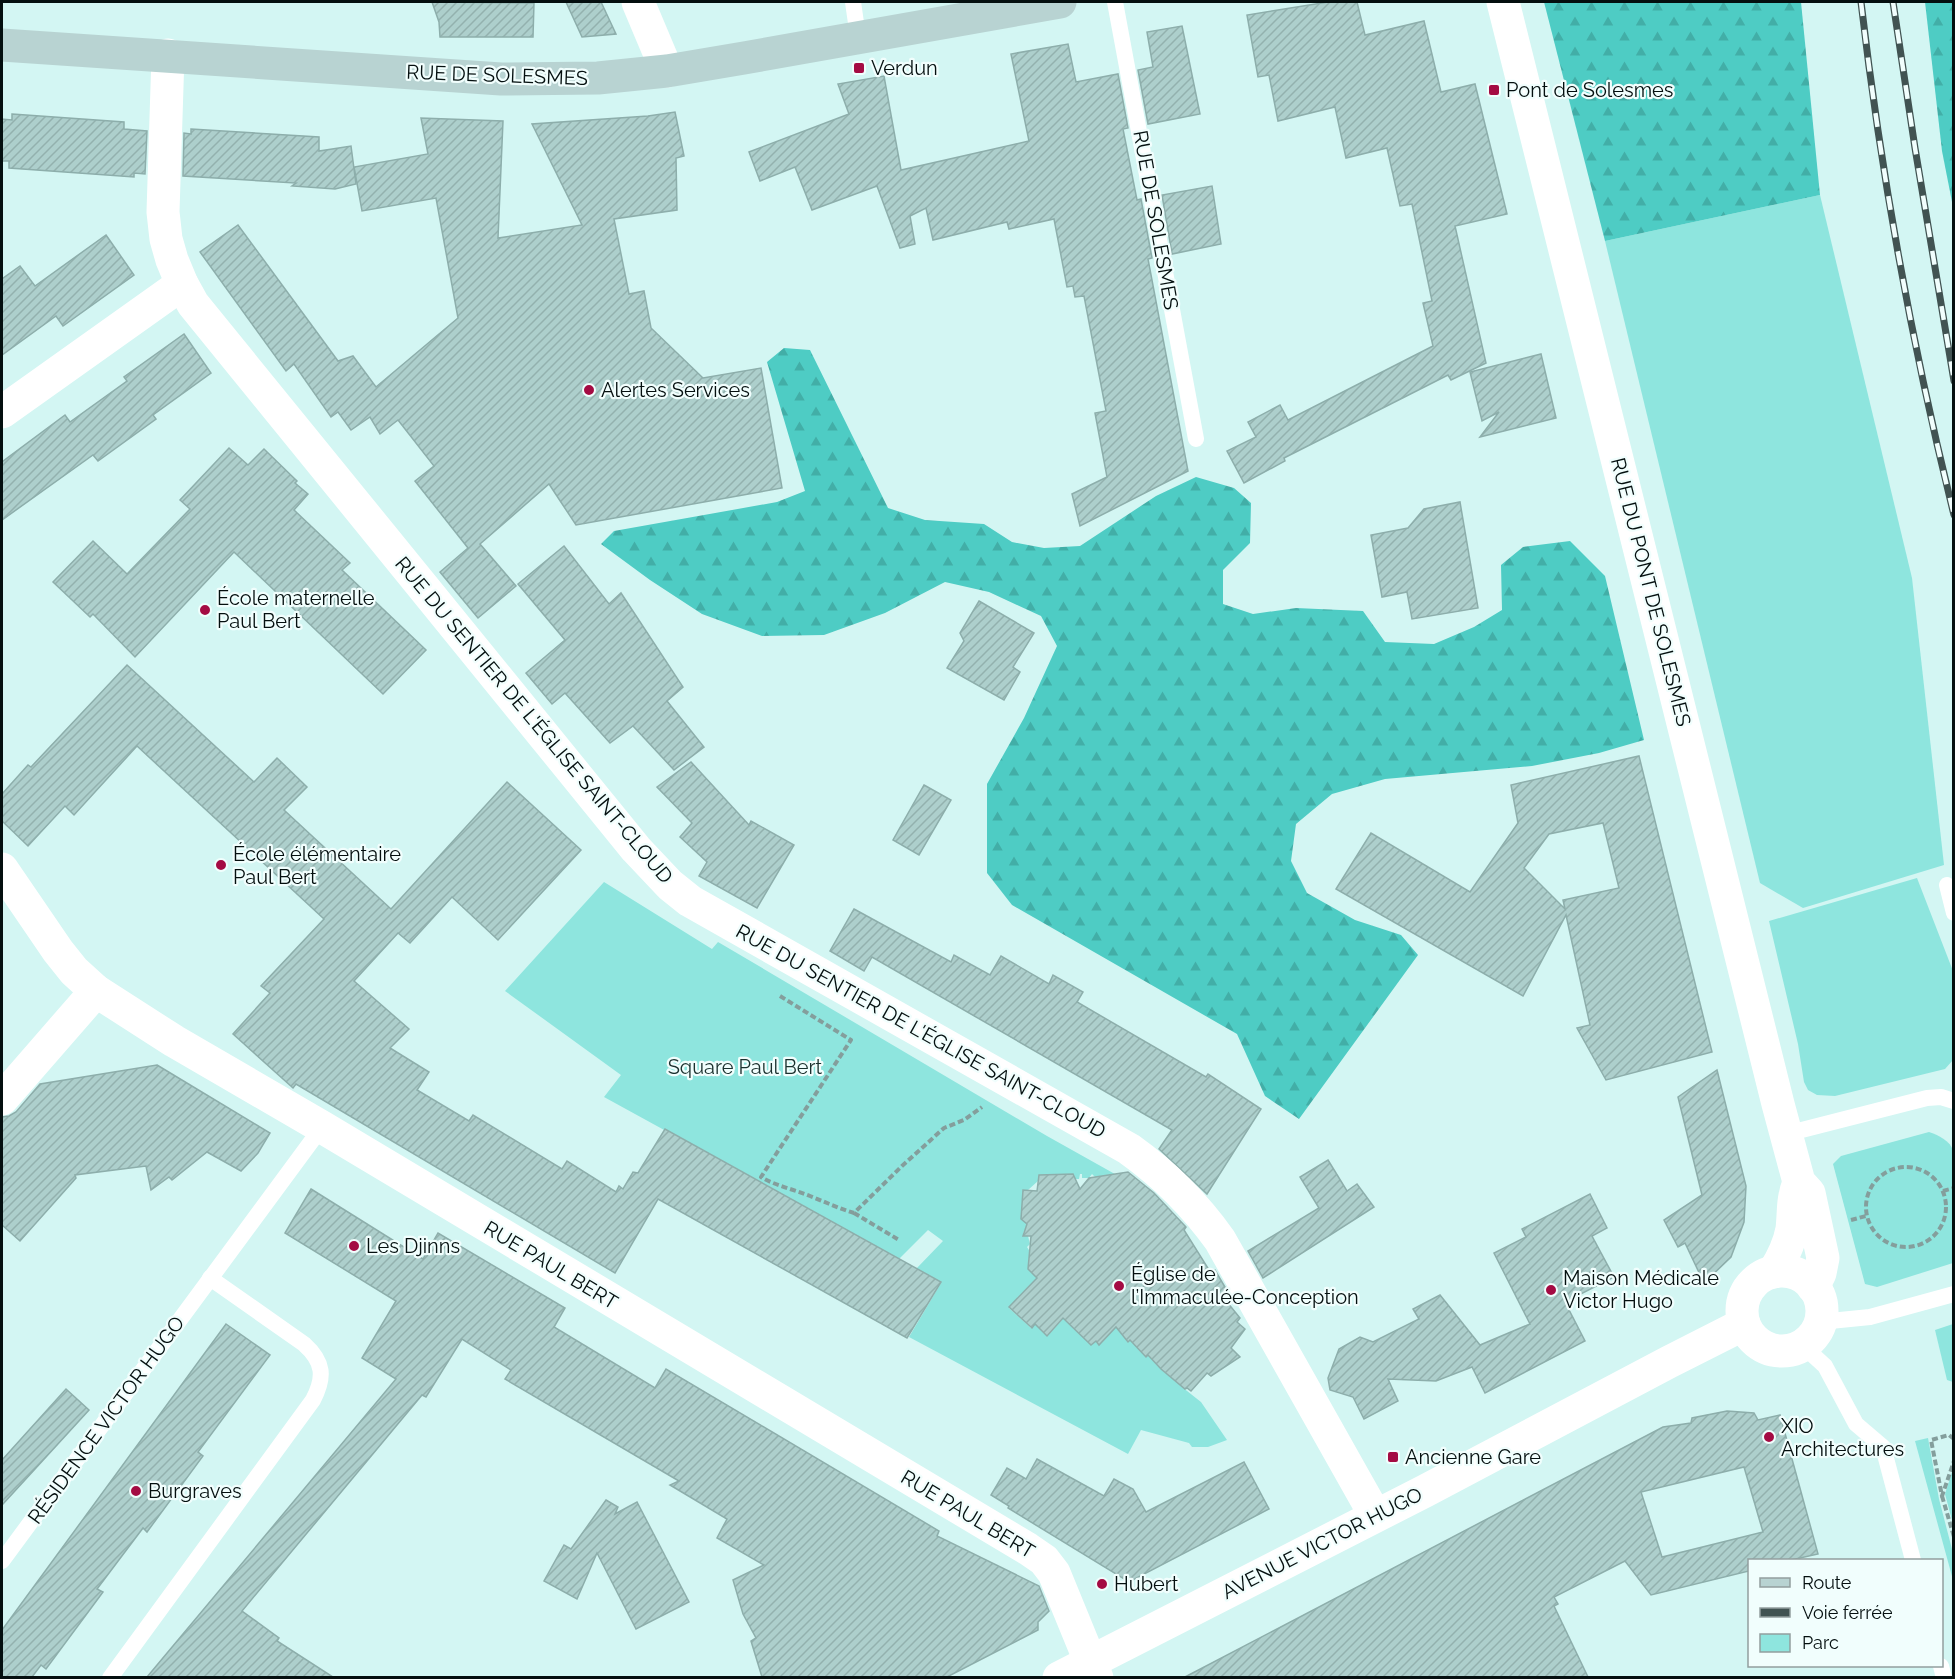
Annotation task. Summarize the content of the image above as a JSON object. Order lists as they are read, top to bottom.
{
  "streets": {
    "main road": ["RUE DE SOLESMES"],
    "street": [
      "RUE DU PONT DE SOLESMES",
      "RUE DU SENTIER DE L'ÉGLISE SAINT-CLOUD",
      "RUE PAUL BERT",
      "AVENUE VICTOR HUGO"
    ],
    "lane": ["RÉSIDENCE VICTOR HUGO"]
  },
  "crossings": [
    ["RUE DE SOLESMES", "RUE DU SENTIER DE L'ÉGLISE SAINT-CLOUD"],
    ["RUE DU PONT DE SOLESMES", "AVENUE VICTOR HUGO"],
    ["RUE DU SENTIER DE L'ÉGLISE SAINT-CLOUD", "AVENUE VICTOR HUGO"],
    ["RUE PAUL BERT", "RÉSIDENCE VICTOR HUGO"],
    ["RUE PAUL BERT", "AVENUE VICTOR HUGO"]
  ],
  "parks": ["Square Paul Bert"],
  "places": {
    "transit": ["Verdun", "Pont de Solesmes", "Ancienne Gare"],
    "other": [
      "Alertes Services",
      "École maternelle Paul Bert",
      "École élémentaire Paul Bert",
      "Les Djinns",
      "Église de l’Immaculée-Conception",
      "Maison Médicale Victor Hugo",
      "XIO Architectures",
      "Burgraves",
      "Hubert"
    ]
  },
  "legend": ["Route", "Voie ferrée", "Parc"]
}
